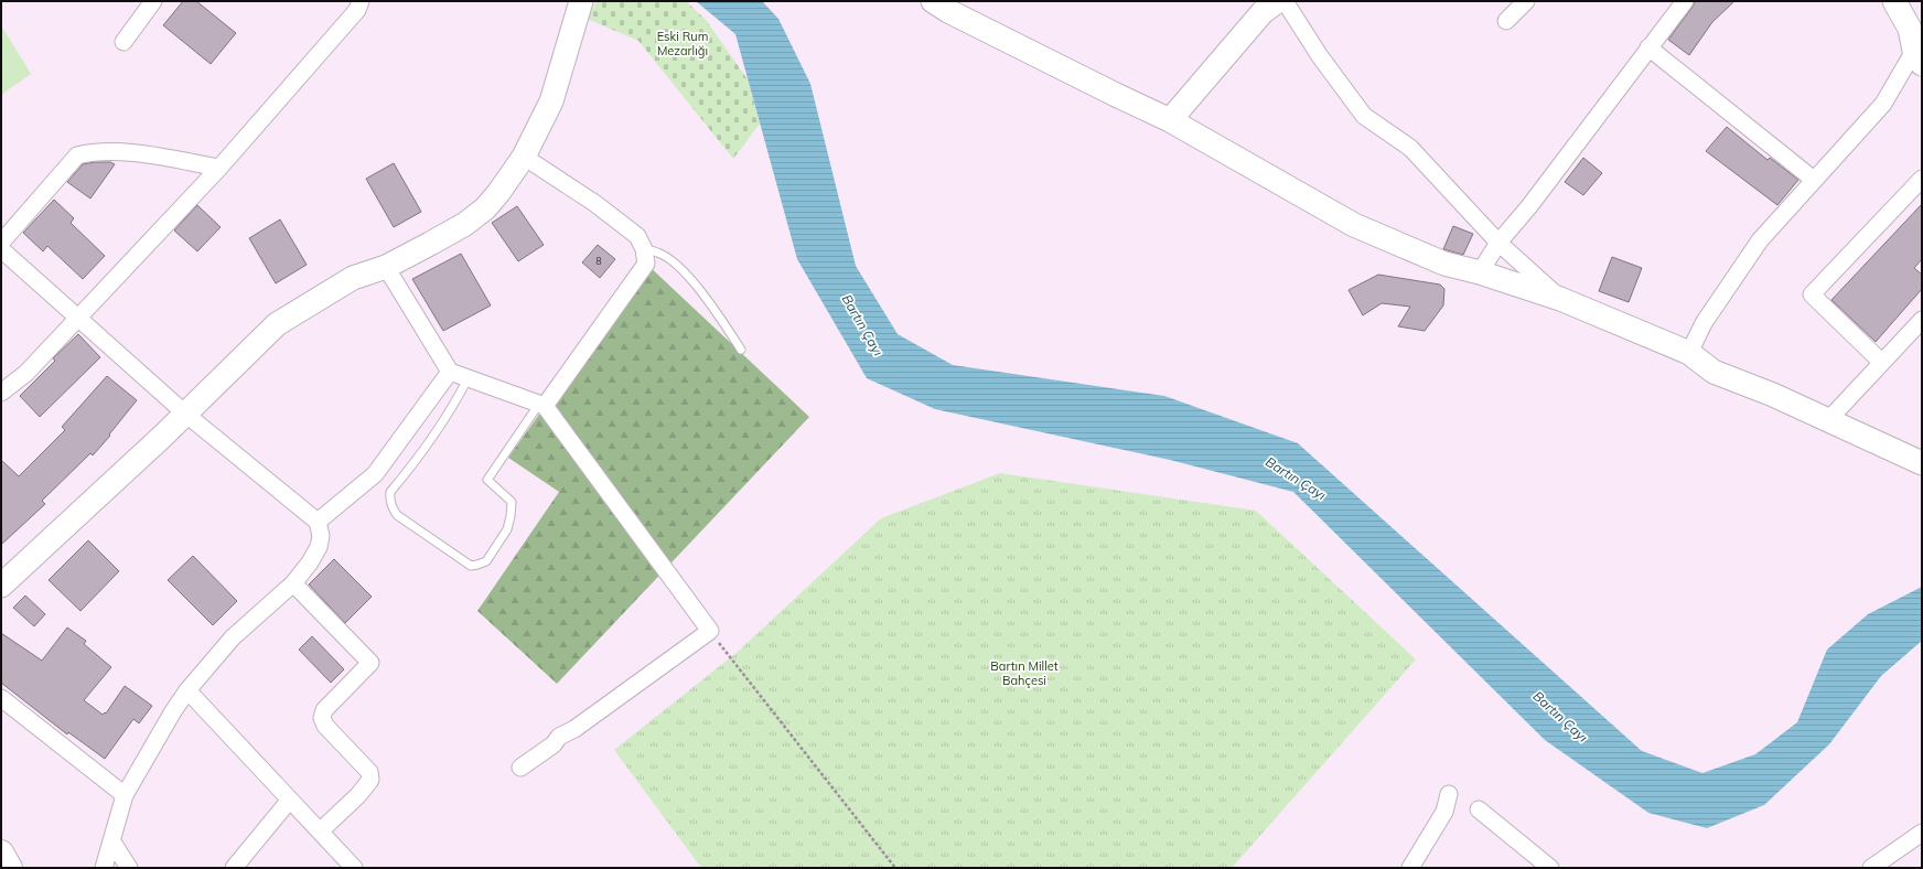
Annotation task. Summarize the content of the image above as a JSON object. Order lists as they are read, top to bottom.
{
  "water": ["Bartın Çayı"],
  "parks": ["Eski Rum Mezarlığı", "Bartın Millet Bahçesi"],
  "house_numbers": ["8"]
}
